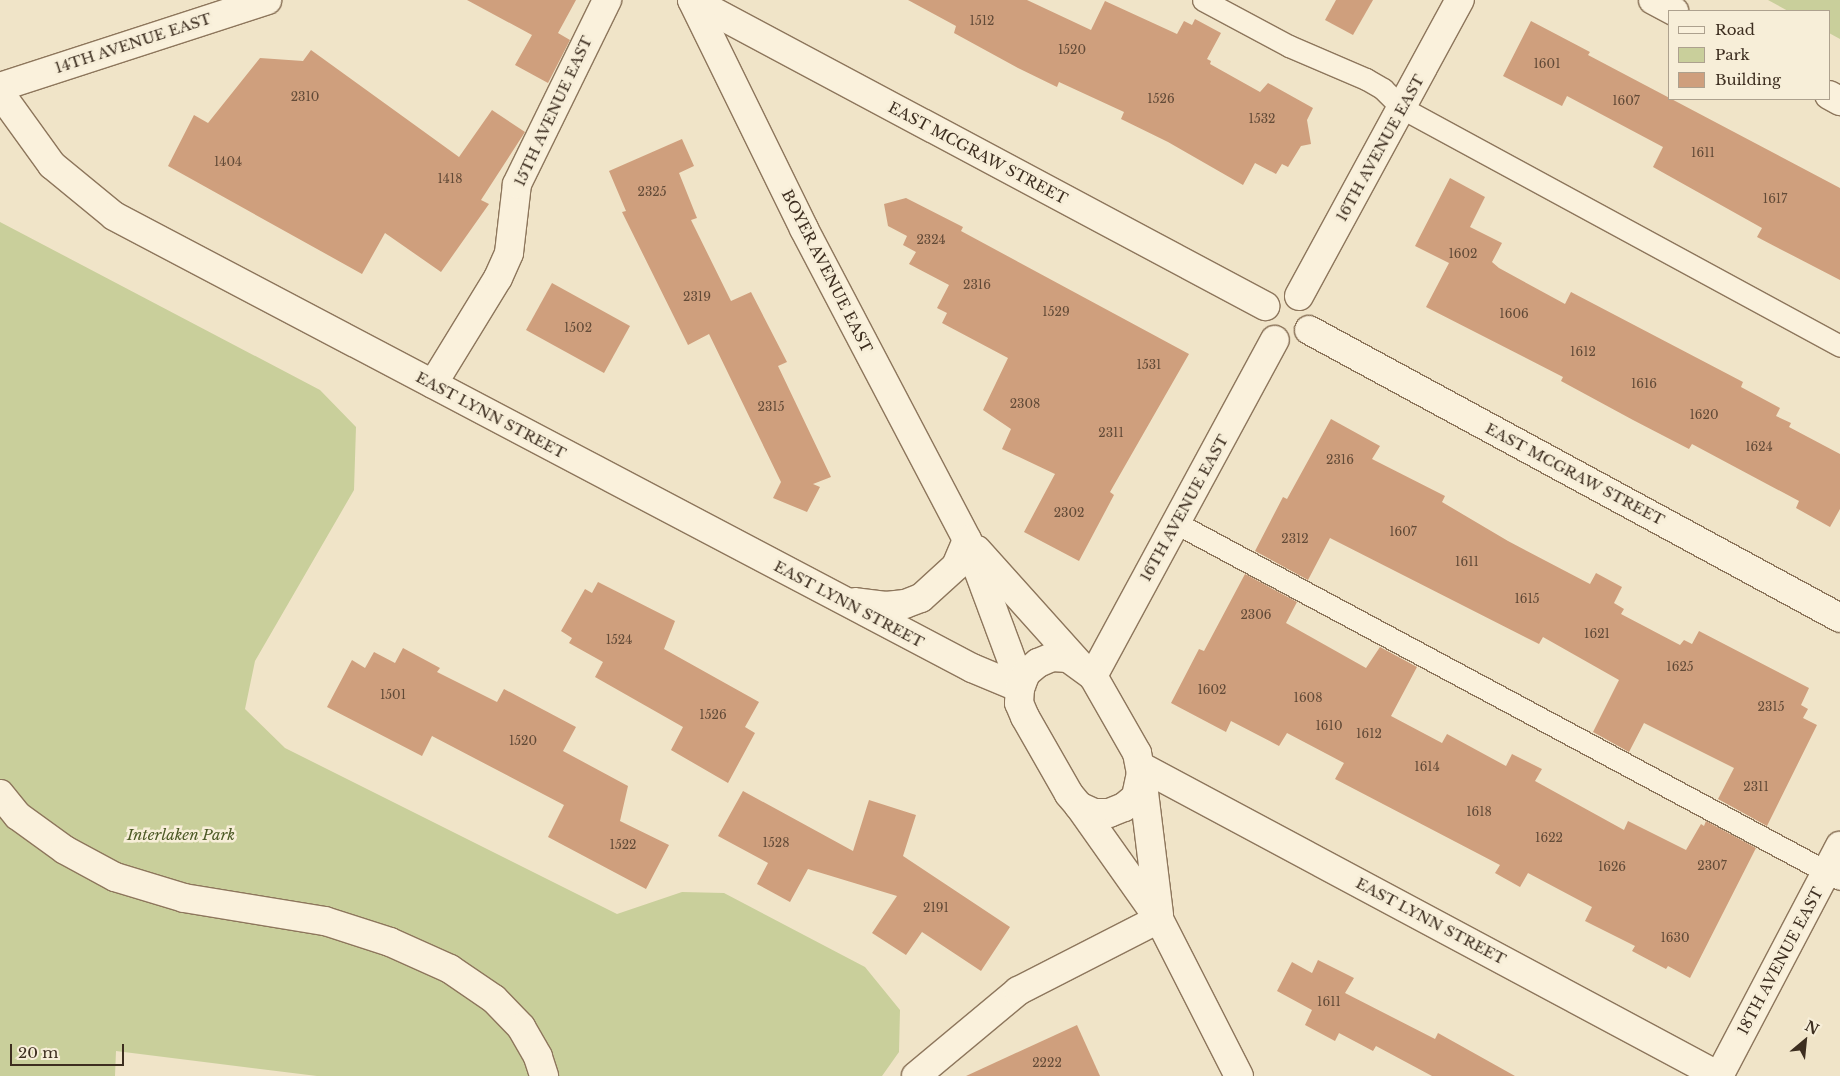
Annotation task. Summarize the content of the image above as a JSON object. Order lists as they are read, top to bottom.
{
  "streets": {
    "street": [
      "14TH AVENUE EAST",
      "15TH AVENUE EAST",
      "16TH AVENUE EAST",
      "EAST MCGRAW STREET",
      "BOYER AVENUE EAST",
      "EAST LYNN STREET",
      "18TH AVENUE EAST"
    ]
  },
  "crossings": [
    ["15TH AVENUE EAST", "EAST LYNN STREET"],
    ["16TH AVENUE EAST", "EAST MCGRAW STREET"],
    ["16TH AVENUE EAST", "BOYER AVENUE EAST"],
    ["EAST MCGRAW STREET", "BOYER AVENUE EAST"],
    ["BOYER AVENUE EAST", "EAST LYNN STREET"],
    ["EAST LYNN STREET", "18TH AVENUE EAST"]
  ],
  "parks": ["Interlaken Park"],
  "house_numbers": [
    "1512",
    "1520",
    "1601",
    "2310",
    "1526",
    "1607",
    "1532",
    "1611",
    "1404",
    "1418",
    "2325",
    "1617",
    "2324",
    "1602",
    "2316",
    "2319",
    "1529",
    "1606",
    "1502",
    "1612",
    "1531",
    "1616",
    "2308",
    "2315",
    "1620",
    "2311",
    "1624",
    "2316",
    "2302",
    "1607",
    "2312",
    "1611",
    "1615",
    "2306",
    "1621",
    "1524",
    "1625",
    "1602",
    "1501",
    "1608",
    "2315",
    "1526",
    "1610",
    "1612",
    "1520",
    "1614",
    "2311",
    "1618",
    "1622",
    "1528",
    "1522",
    "2307",
    "1626",
    "2191",
    "1630",
    "1611",
    "2222"
  ],
  "legend": ["Road", "Park", "Building"],
  "scale_bar": "20 m",
  "north": "top right"
}
